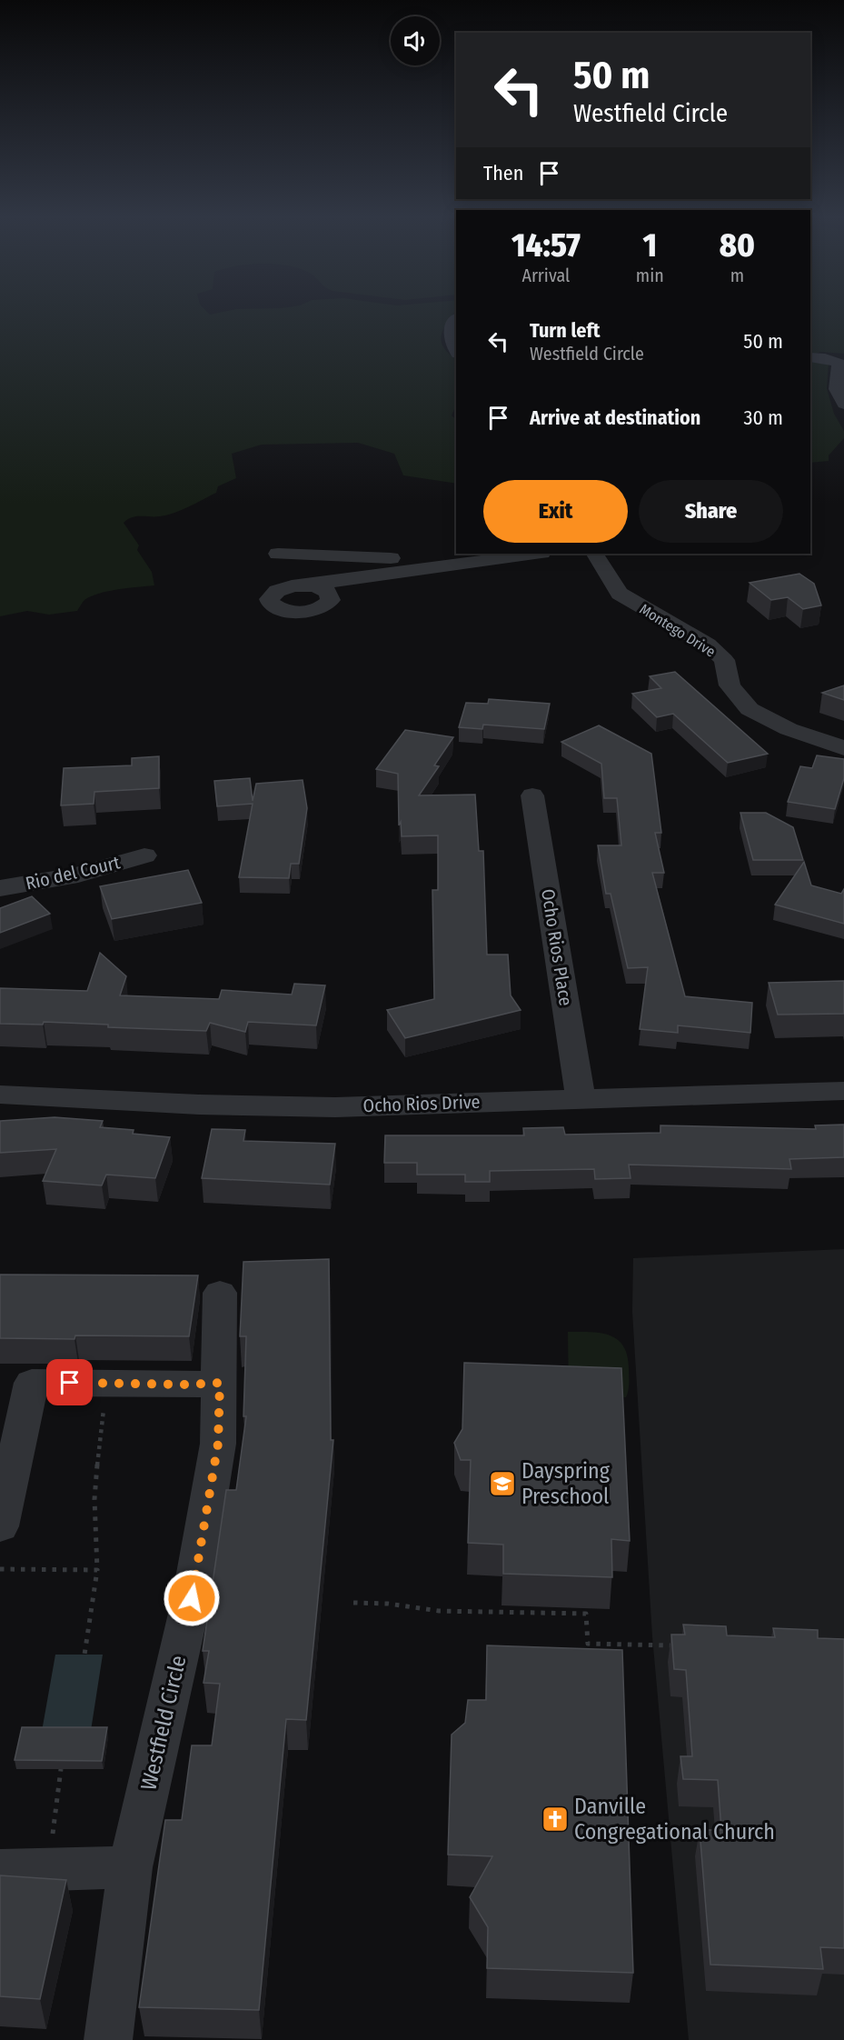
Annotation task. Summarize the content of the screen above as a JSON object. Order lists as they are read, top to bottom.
{
  "streets": {
    "street": [
      "Montego Drive",
      "Rio del Court",
      "Ocho Rios Place",
      "Ocho Rios Drive",
      "Westfield Circle"
    ]
  },
  "crossings": [
    ["Ocho Rios Place", "Ocho Rios Drive"]
  ],
  "places": {
    "school or university": ["Dayspring Preschool"],
    "church": ["Danville Congregational Church"]
  },
  "page": {
    "turn": ["50 m", "Westfield Circle"],
    "then": "Then",
    "eta": [
      "14:57",
      "Arrival",
      "1",
      "min",
      "80",
      "m"
    ],
    "list": [
      {
        "name": "Turn left",
        "note": "Westfield Circle",
        "value": "50 m"
      },
      {
        "name": "Arrive at destination",
        "value": "30 m"
      }
    ],
    "buttons": ["Exit", "Share"]
  }
}
